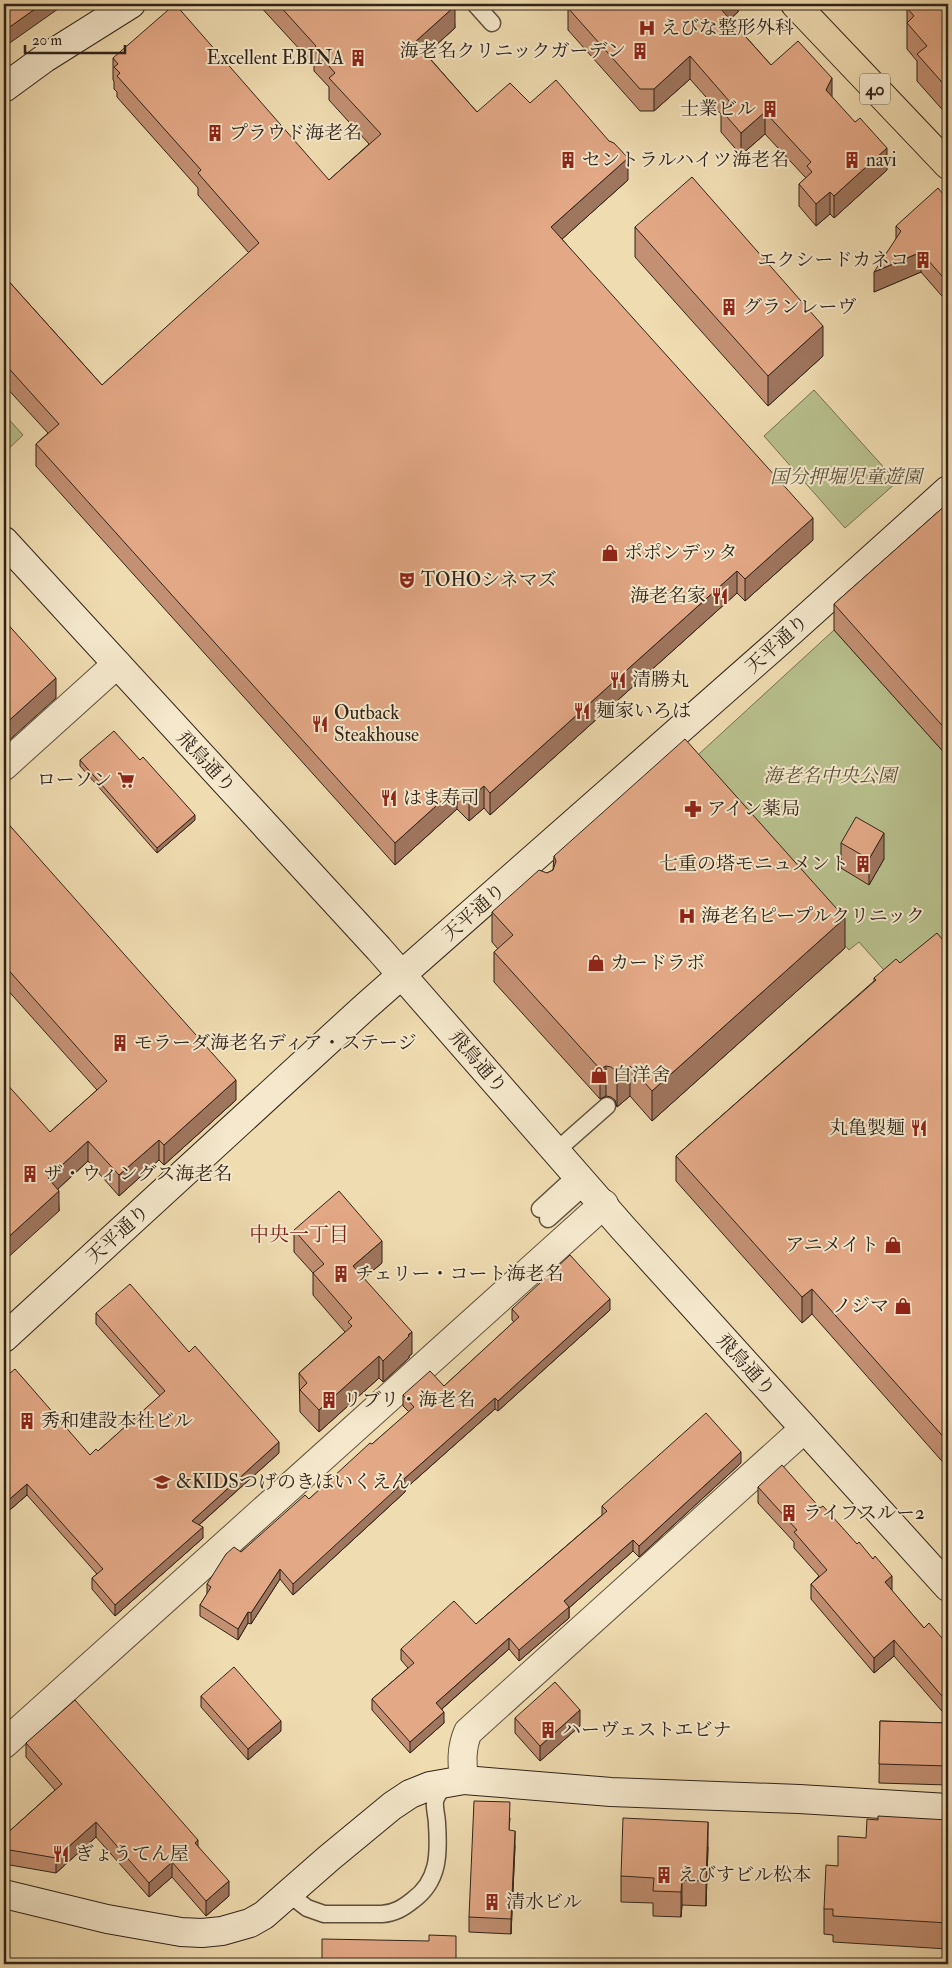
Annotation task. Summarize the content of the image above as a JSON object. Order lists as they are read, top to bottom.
{
  "streets": {
    "main road": ["40"],
    "street": ["天平通り", "飛鳥通り"]
  },
  "crossings": [
    ["天平通り", "飛鳥通り"]
  ],
  "districts": ["中央一丁目"],
  "parks": ["国分押堀児童遊園", "海老名中央公園"],
  "places": {
    "hospital": ["えびな整形外科", "海老名ピープルクリニック"],
    "building": [
      "海老名クリニックガーデン",
      "Excellent EBINA",
      "士業ビル",
      "プラウド海老名",
      "セントラルハイツ海老名",
      "navi",
      "エクシードカネコ",
      "グランレーヴ",
      "七重の塔モニュメント",
      "モラーダ海老名ディア・ステージ",
      "ザ・ウィングス海老名",
      "チェリー・コート海老名",
      "リブリ・海老名",
      "秀和建設本社ビル",
      "ライフスルー2",
      "ハーヴェストエビナ",
      "えびすビル松本",
      "清水ビル"
    ],
    "shop": [
      "ポポンデッタ",
      "カードラボ",
      "白洋舍",
      "アニメイト",
      "ノジマ"
    ],
    "theatre": ["TOHOシネマズ"],
    "restaurant": [
      "海老名家",
      "清勝丸",
      "麺家いろは",
      "Outback Steakhouse",
      "はま寿司",
      "丸亀製麺",
      "ぎょうてん屋"
    ],
    "supermarket": ["ローソン"],
    "pharmacy": ["アイン薬局"],
    "school or university": ["&KIDSつげのきほいくえん"]
  },
  "scale_bar": "20 m"
}
